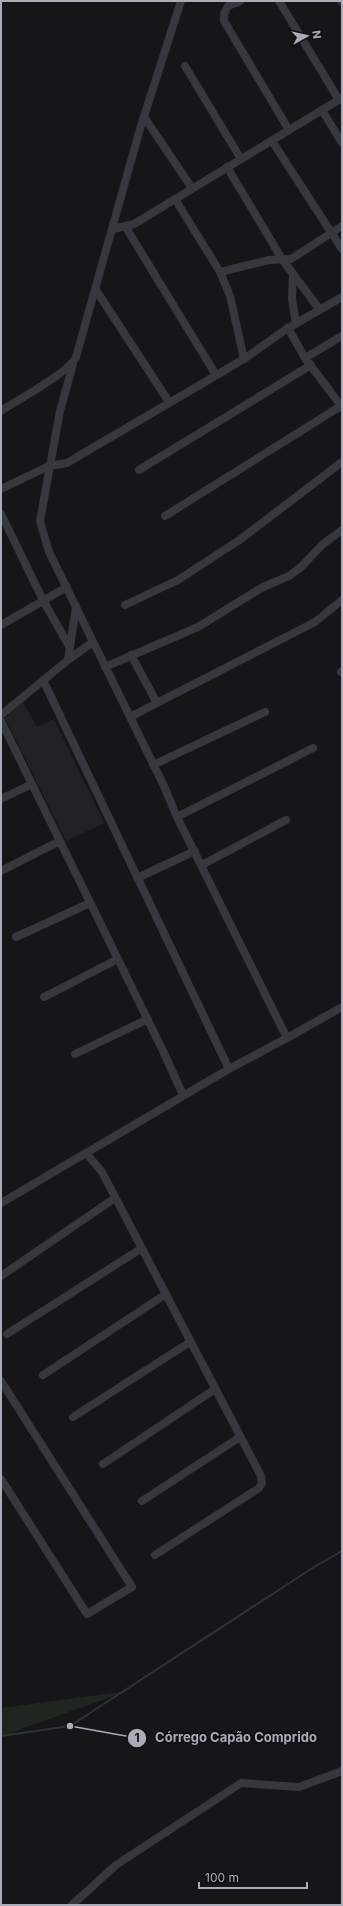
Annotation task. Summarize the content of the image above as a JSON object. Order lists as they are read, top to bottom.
{
  "places": ["Córrego Capão Comprido"],
  "scale_bar": "100 m",
  "north": "right"
}
